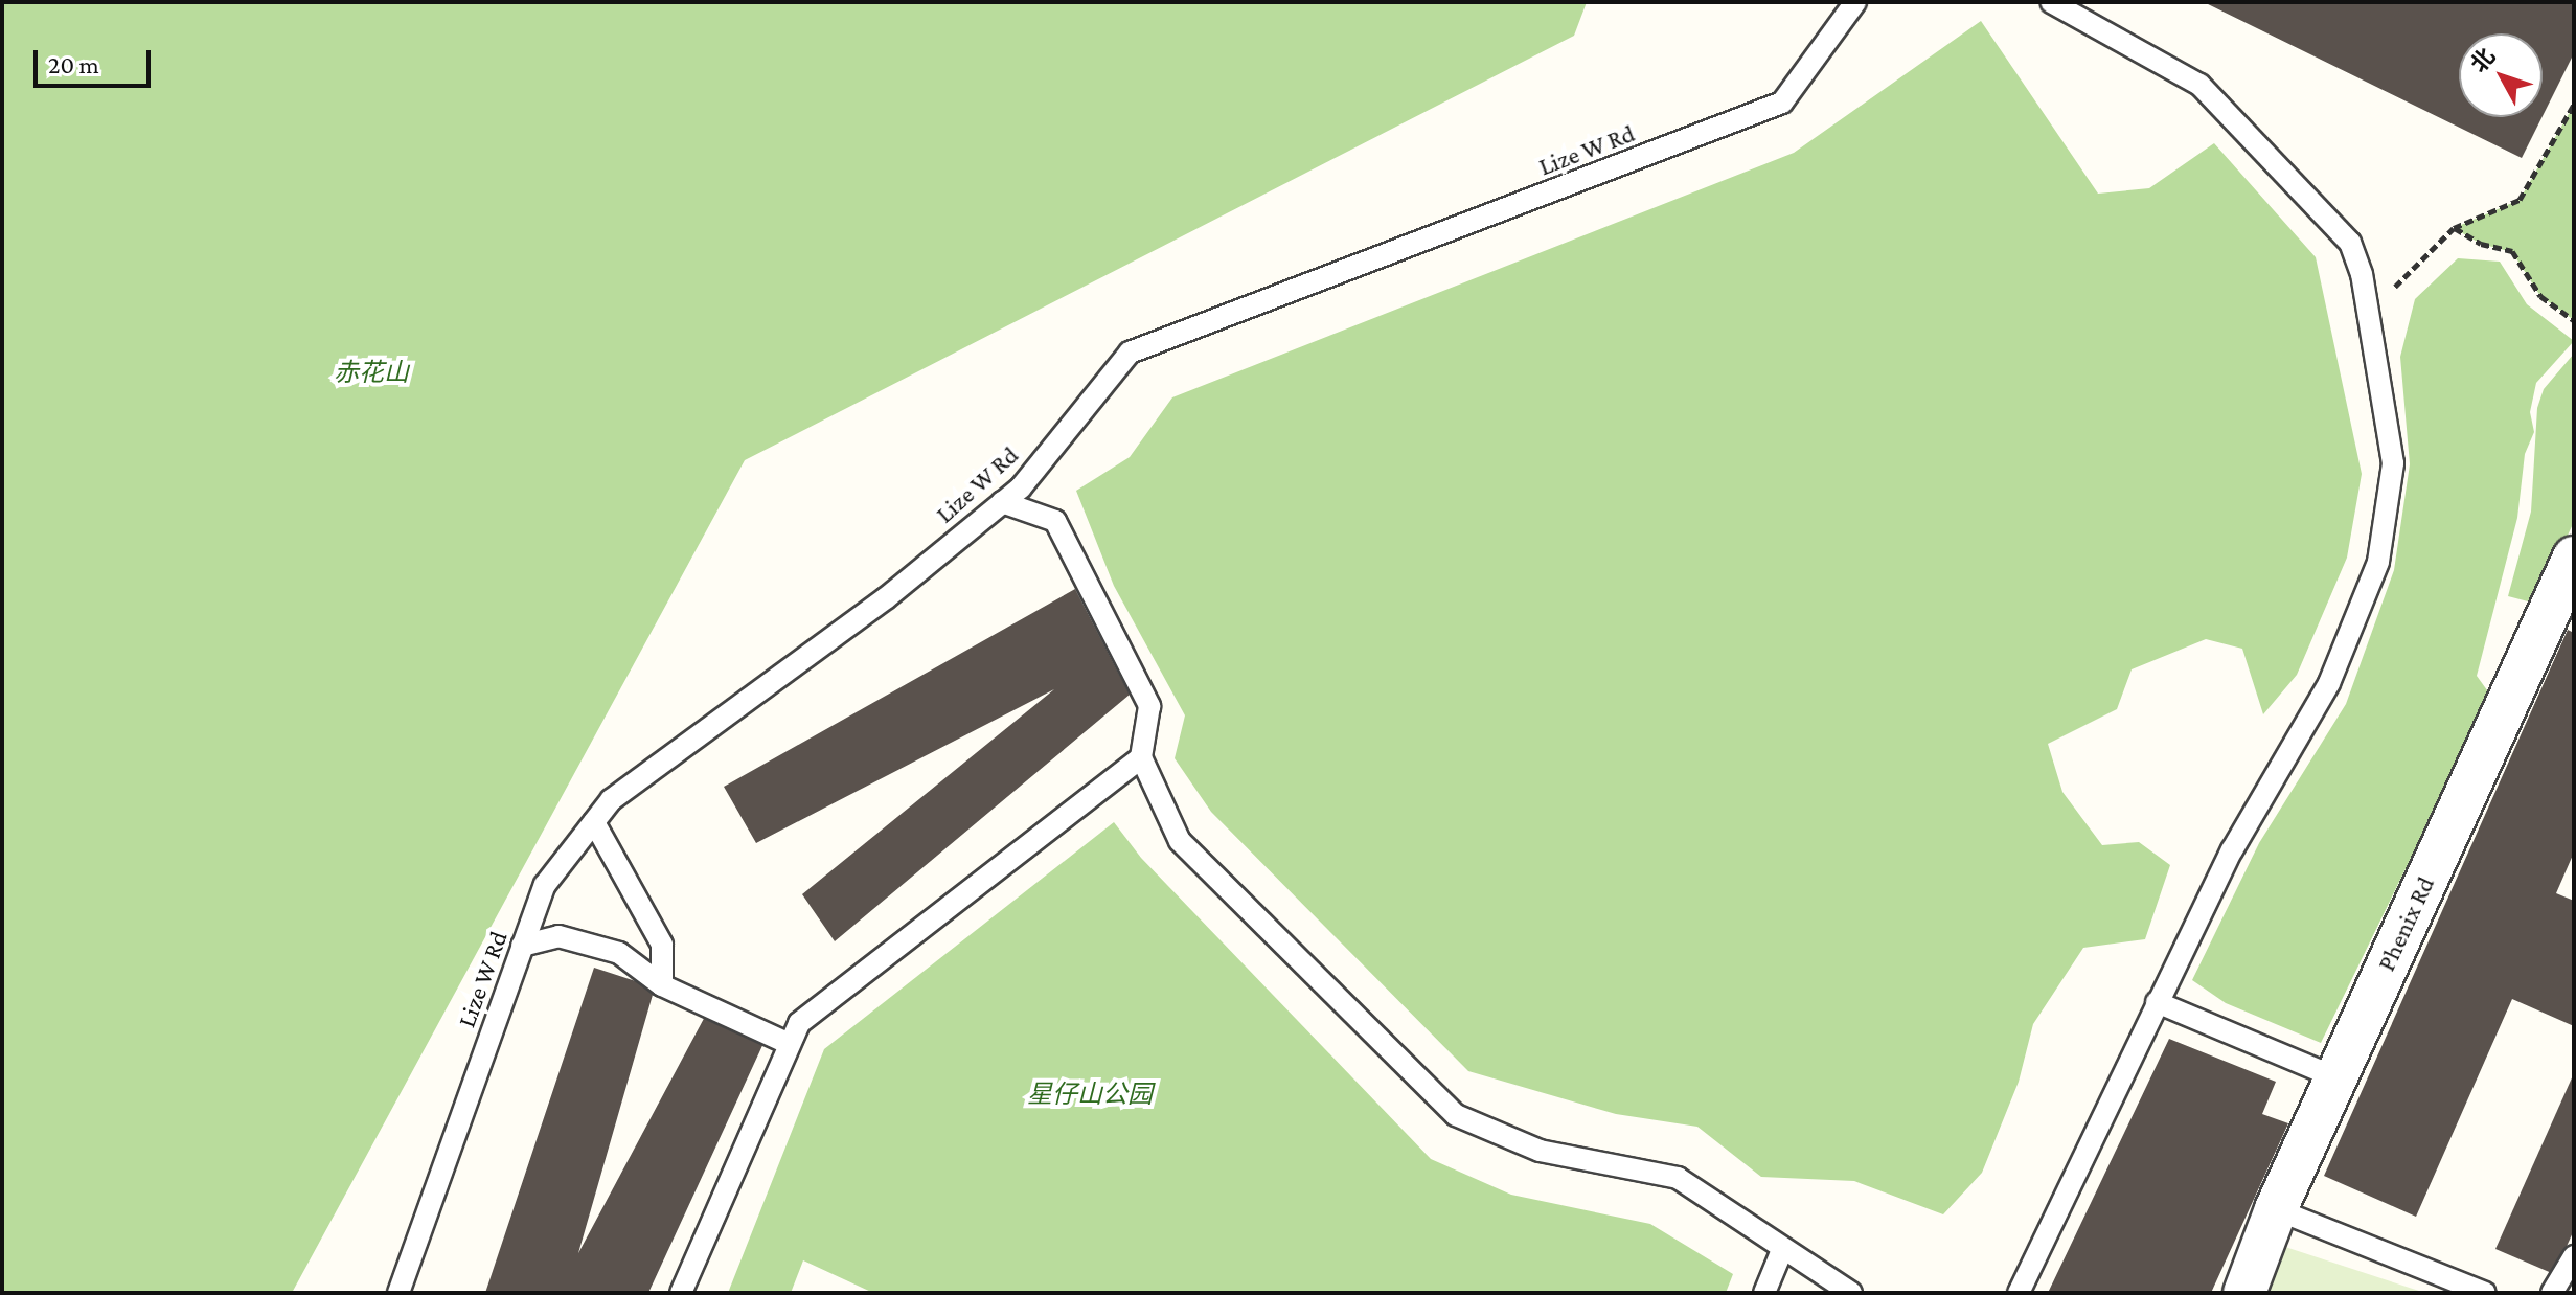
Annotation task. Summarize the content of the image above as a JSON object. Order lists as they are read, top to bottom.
{
  "streets": {
    "street": ["Phenix Rd"],
    "lane": ["Lize W Rd"]
  },
  "parks": ["赤花山", "星仔山公园"],
  "scale_bar": "20 m",
  "north": "top left"
}
